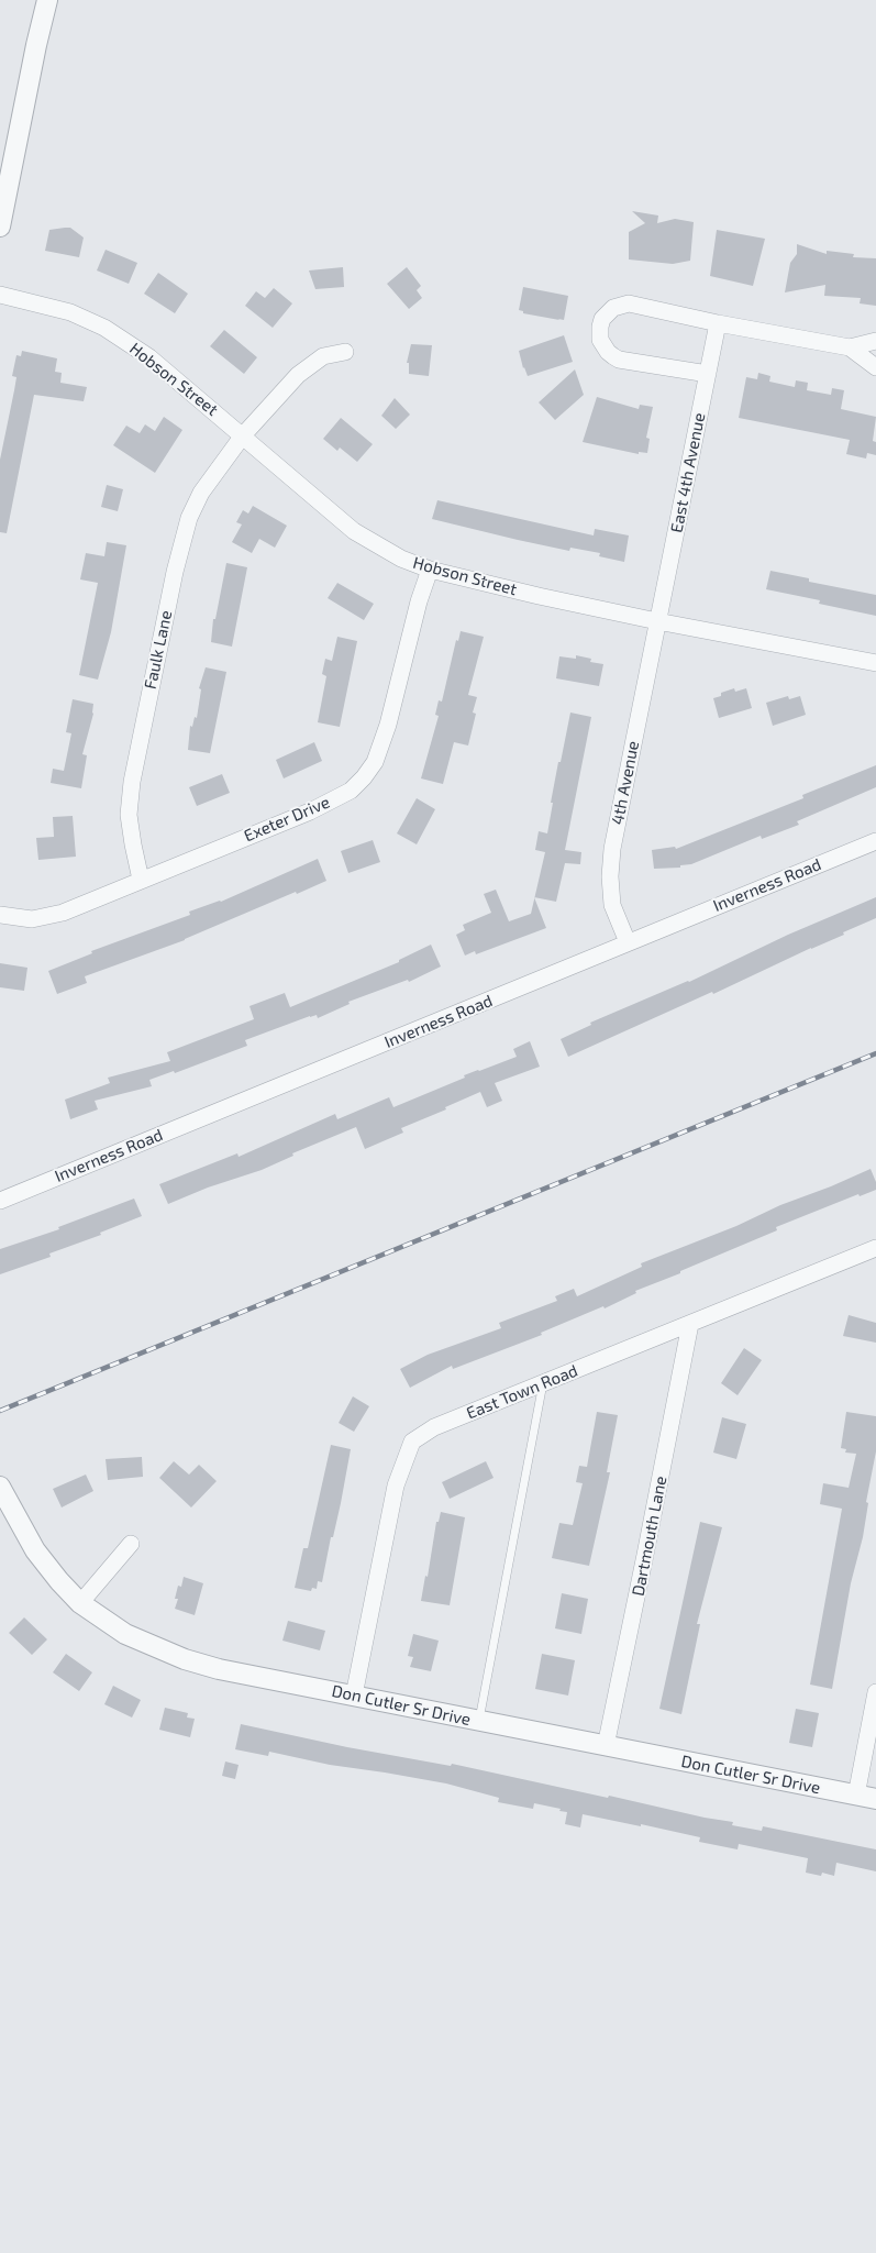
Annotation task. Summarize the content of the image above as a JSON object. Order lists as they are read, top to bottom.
{
  "streets": {
    "street": [
      "Hobson Street",
      "East 4th Avenue",
      "Faulk Lane",
      "4th Avenue",
      "Exeter Drive",
      "Inverness Road",
      "East Town Road",
      "Dartmouth Lane",
      "Don Cutler Sr Drive"
    ]
  },
  "crossings": [
    ["Hobson Street", "East 4th Avenue"],
    ["Hobson Street", "Faulk Lane"],
    ["Hobson Street", "4th Avenue"],
    ["Hobson Street", "Exeter Drive"],
    ["East 4th Avenue", "4th Avenue"],
    ["Faulk Lane", "Exeter Drive"],
    ["4th Avenue", "Inverness Road"],
    ["East Town Road", "Dartmouth Lane"],
    ["East Town Road", "Don Cutler Sr Drive"],
    ["Dartmouth Lane", "Don Cutler Sr Drive"]
  ]
}
